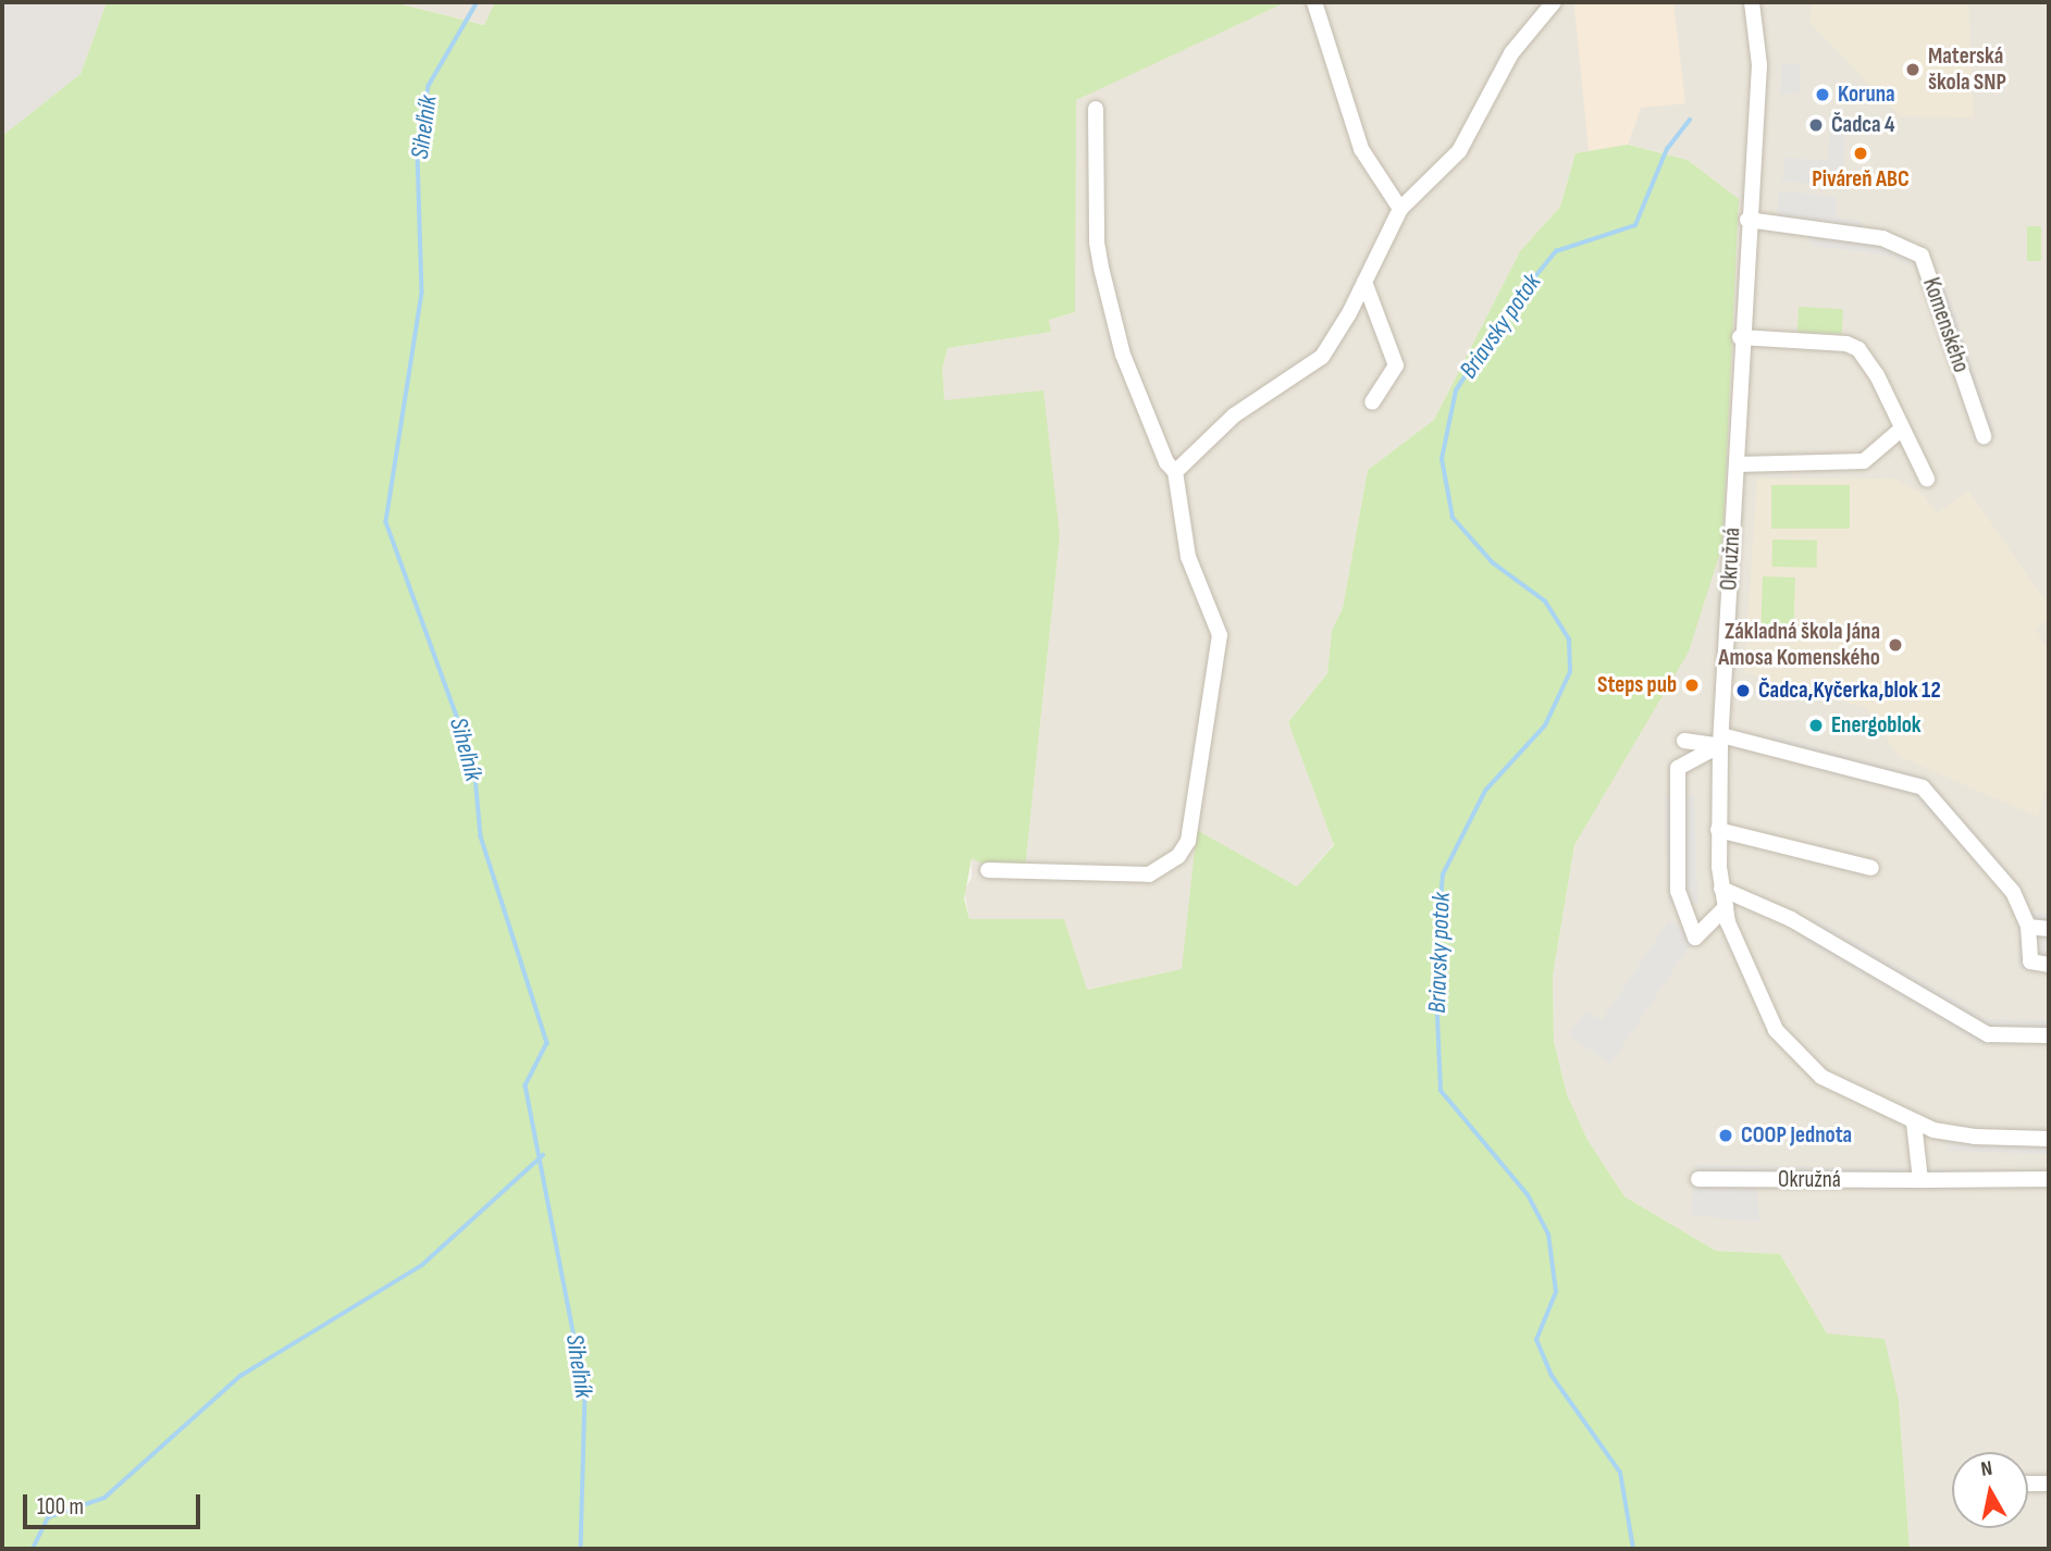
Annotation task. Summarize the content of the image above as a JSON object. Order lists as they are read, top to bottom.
{
  "streets": {
    "street": ["Komenského", "Okružná"]
  },
  "crossings": [
    ["Komenského", "Okružná"]
  ],
  "water": ["Siheľník", "Briavsky potok"],
  "places": [
    "Materská škola SNP",
    "Koruna",
    "Čadca 4",
    "Piváreň ABC",
    "Základná škola Jána Amosa Komenského",
    "Steps pub",
    "Čadca,Kyčerka,blok 12",
    "Energoblok",
    "COOP Jednota"
  ],
  "scale_bar": "100 m",
  "north": "top"
}
